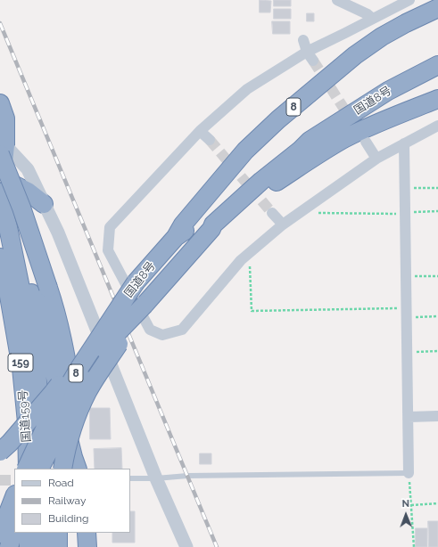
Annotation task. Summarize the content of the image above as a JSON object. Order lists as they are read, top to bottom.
{
  "streets": {
    "highway": [
      "国道8号",
      "8",
      "159",
      "国道159号"
    ]
  },
  "crossings": [
    ["国道8号", "8"]
  ],
  "legend": ["Road", "Railway", "Building"],
  "north": "top"
}
